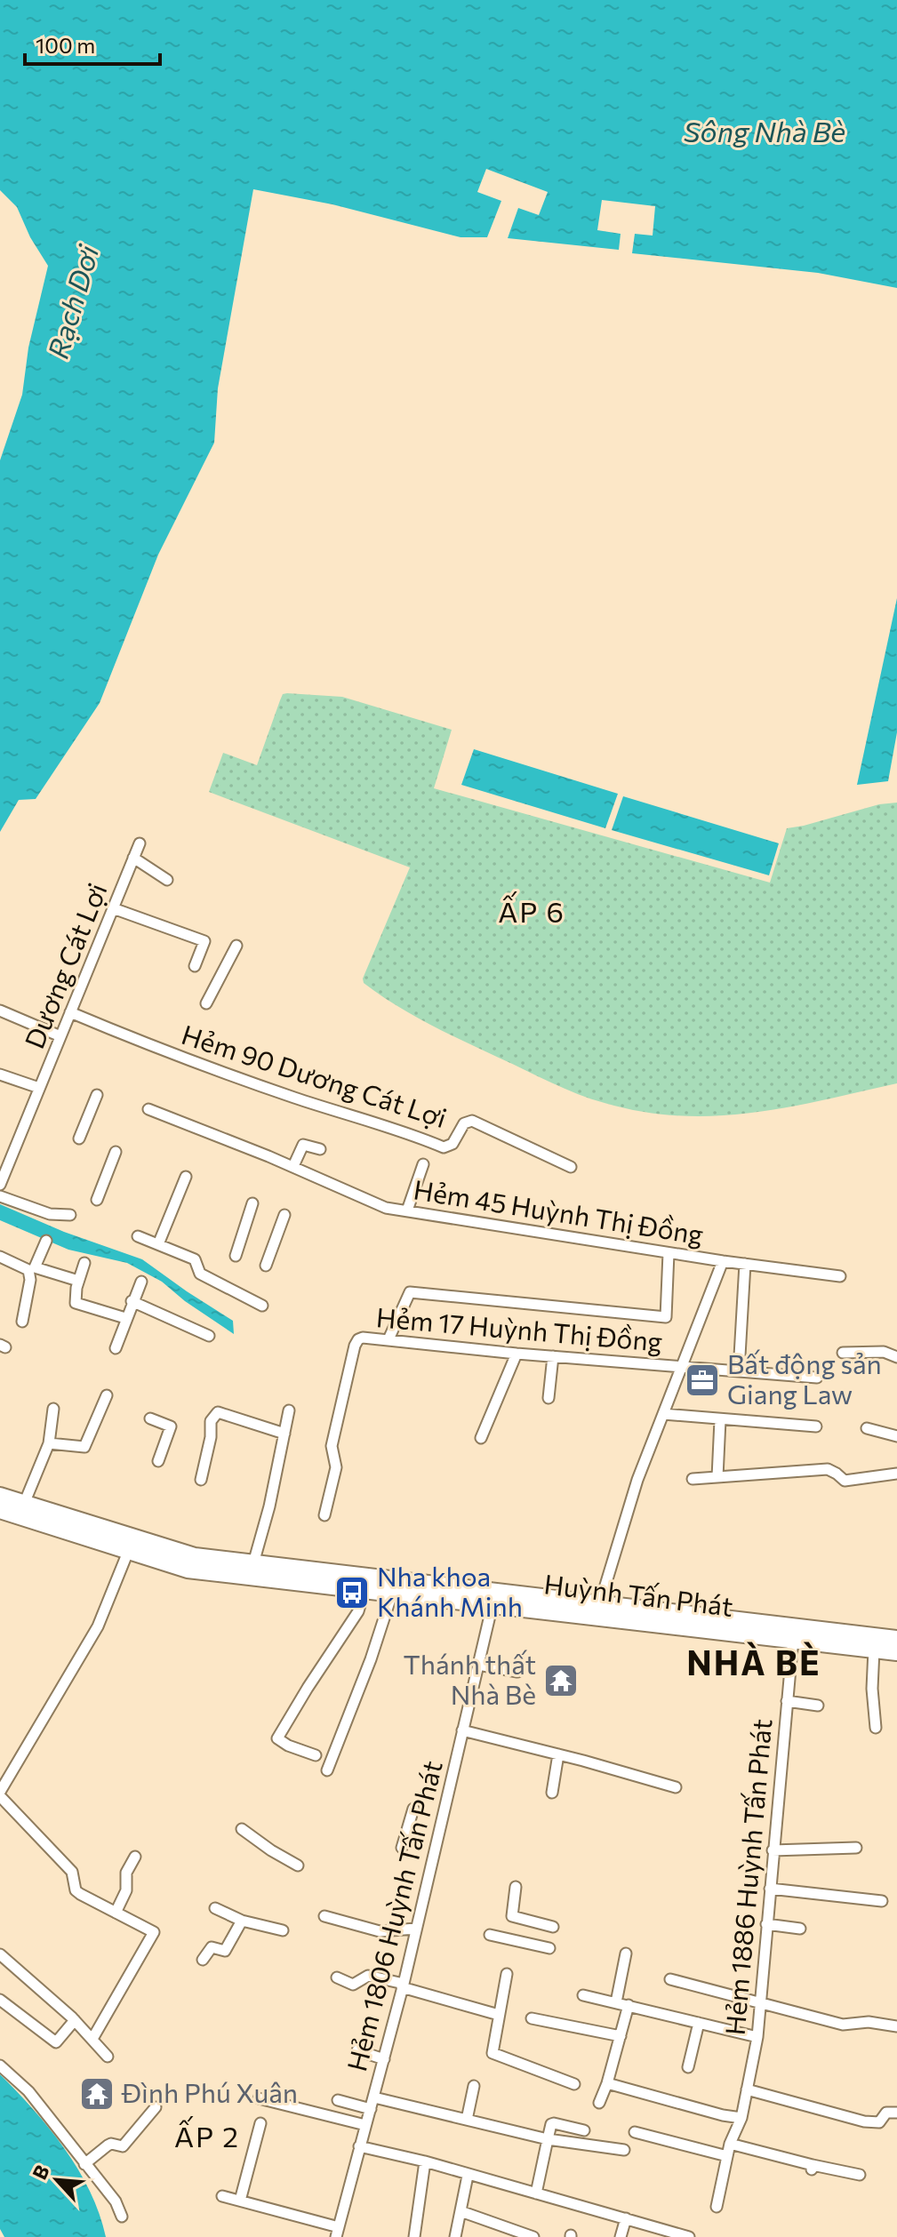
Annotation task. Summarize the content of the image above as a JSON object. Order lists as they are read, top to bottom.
{
  "streets": {
    "main road": ["Huỳnh Tấn Phát"],
    "street": [
      "Dương Cát Lợi",
      "Hẻm 90 Dương Cát Lợi",
      "Hẻm 45 Huỳnh Thị Đồng",
      "Hẻm 17 Huỳnh Thị Đồng",
      "Hẻm 1886 Huỳnh Tấn Phát",
      "Hẻm 1806 Huỳnh Tấn Phát"
    ]
  },
  "crossings": [
    ["Dương Cát Lợi", "Hẻm 90 Dương Cát Lợi"],
    ["Huỳnh Tấn Phát", "Hẻm 1886 Huỳnh Tấn Phát"],
    ["Huỳnh Tấn Phát", "Hẻm 1806 Huỳnh Tấn Phát"]
  ],
  "districts": ["ẤP 6", "NHÀ BÈ", "ẤP 2"],
  "water": ["Sông Nhà Bè", "Rạch Dơi"],
  "places": {
    "office": ["Bất động sản Giang Law"],
    "bus stop": ["Nha khoa Khánh Minh"],
    "temple": ["Thánh thất Nhà Bè", "Đình Phú Xuân"]
  },
  "scale_bar": "100 m",
  "north": "top left"
}
